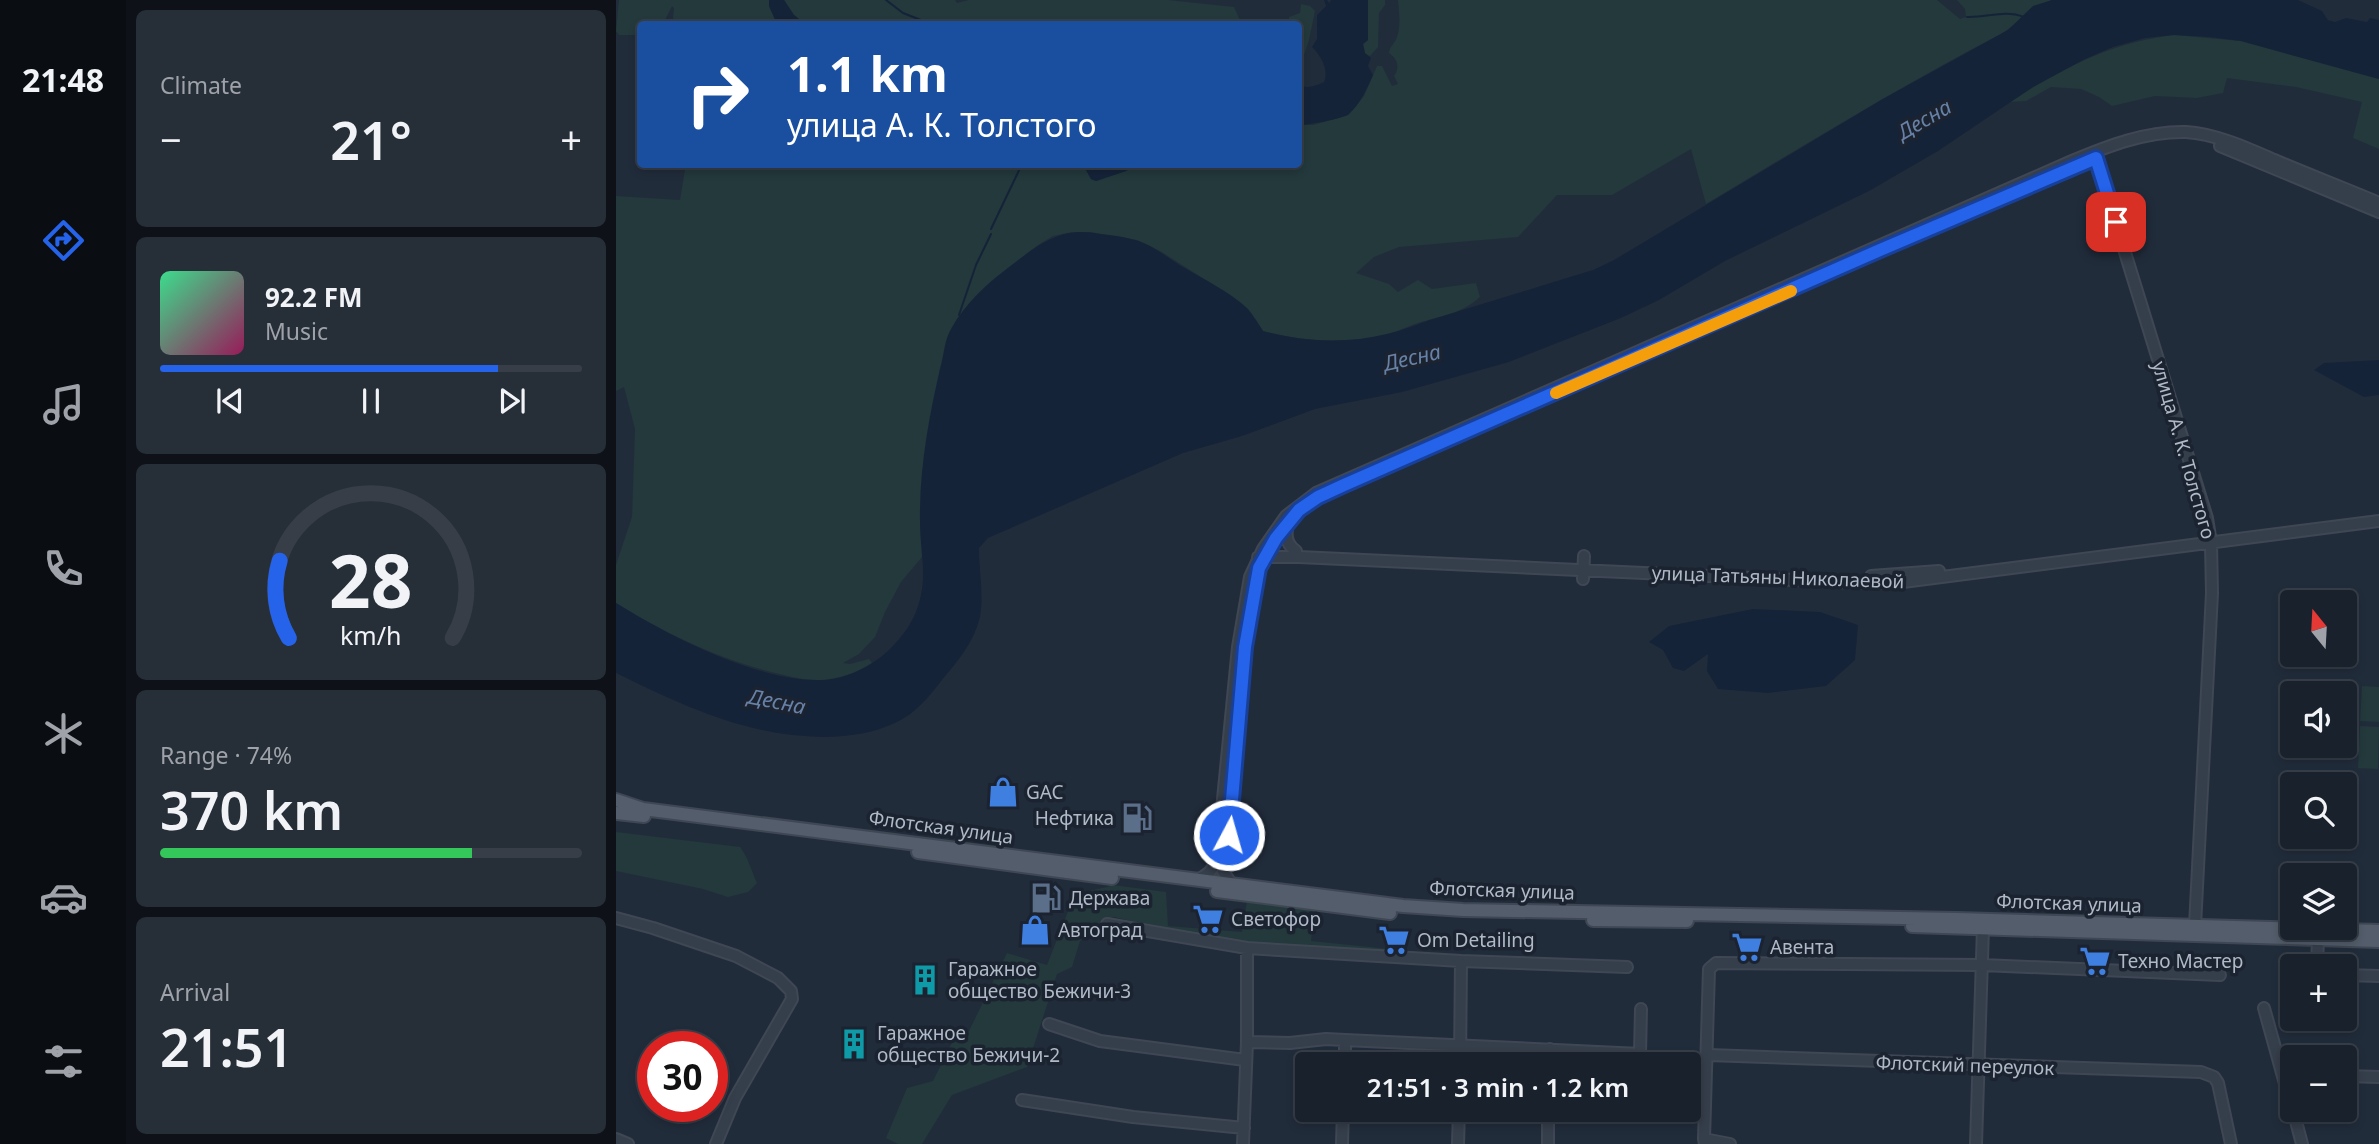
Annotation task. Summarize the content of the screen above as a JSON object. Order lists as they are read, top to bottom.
{
  "streets": {
    "main road": ["Флотская улица"],
    "street": ["улица А. К. Толстого", "улица Татьяны Николаевой", "Флотский переулок"]
  },
  "crossings": [
    ["улица А. К. Толстого", "улица Татьяны Николаевой"],
    ["улица А. К. Толстого", "Флотская улица"]
  ],
  "water": ["Десна"],
  "places": {
    "shop": ["GAC", "Автоград"],
    "fuel station": ["Нефтика", "Держава"],
    "supermarket": [
      "Светофор",
      "Om Detailing",
      "Авента",
      "Техно Мастер"
    ],
    "building": ["Гаражное общество Бежичи-3", "Гаражное общество Бежичи-2"]
  },
  "north": "top",
  "page": {
    "tabs": "21:48",
    "tile": [
      "Climate",
      ["Range · 74%", "370 km"],
      ["Arrival", "21:51"]
    ],
    "turn": ["1.1 km", "улица А. К. Толстого"],
    "heat": ["−", "21°", "+"],
    "song": ["92.2 FM", "Music"],
    "map_buttons": ["+", "−"],
    "limit": "30",
    "trip": "21:51 · 3 min · 1.2 km",
    "gauge": ["28", "km/h"]
  }
}
